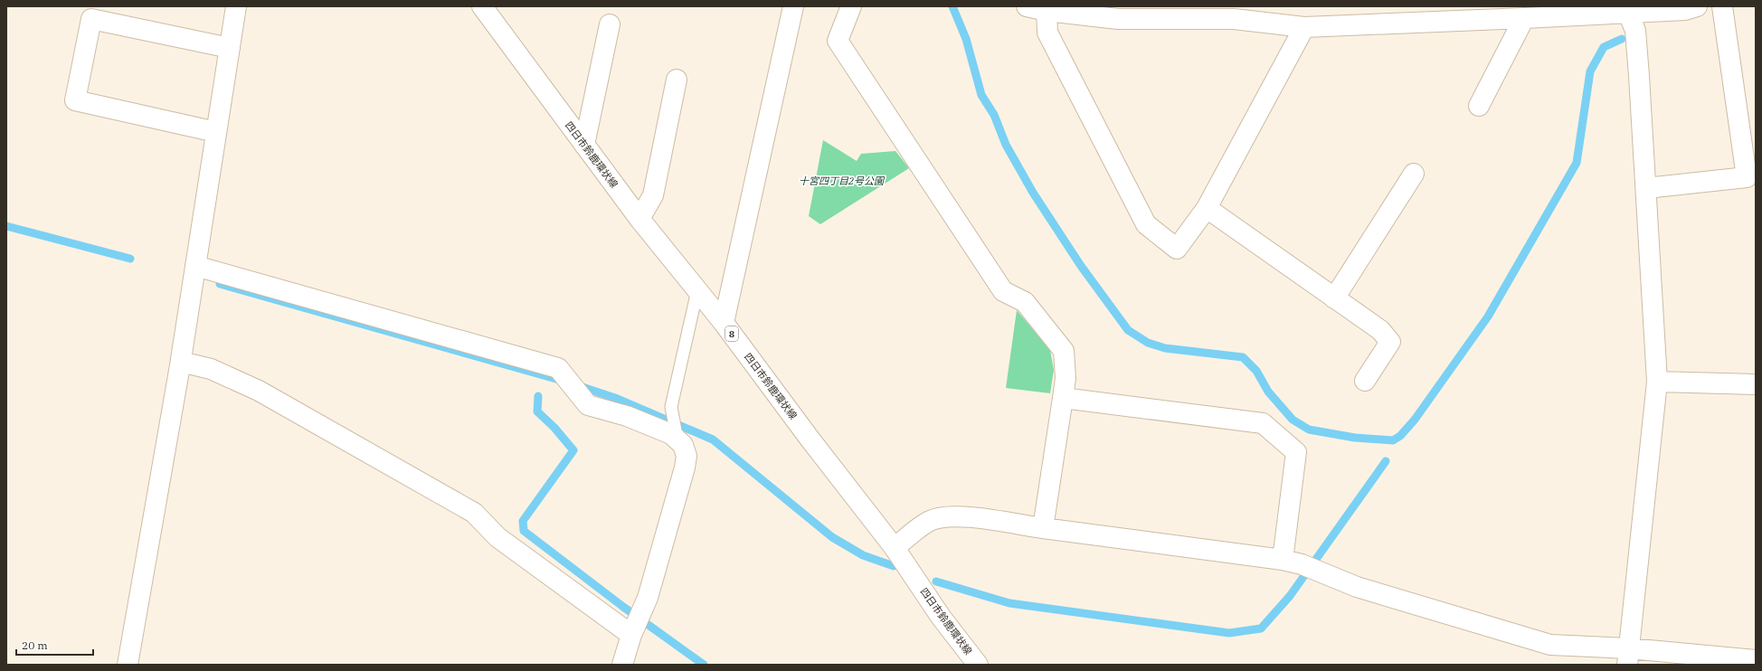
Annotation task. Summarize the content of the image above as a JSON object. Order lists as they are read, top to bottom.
{
  "streets": {
    "street": ["四日市鈴鹿環状線", "8"]
  },
  "parks": ["十宮四丁目2号公園"],
  "scale_bar": "20 m"
}
